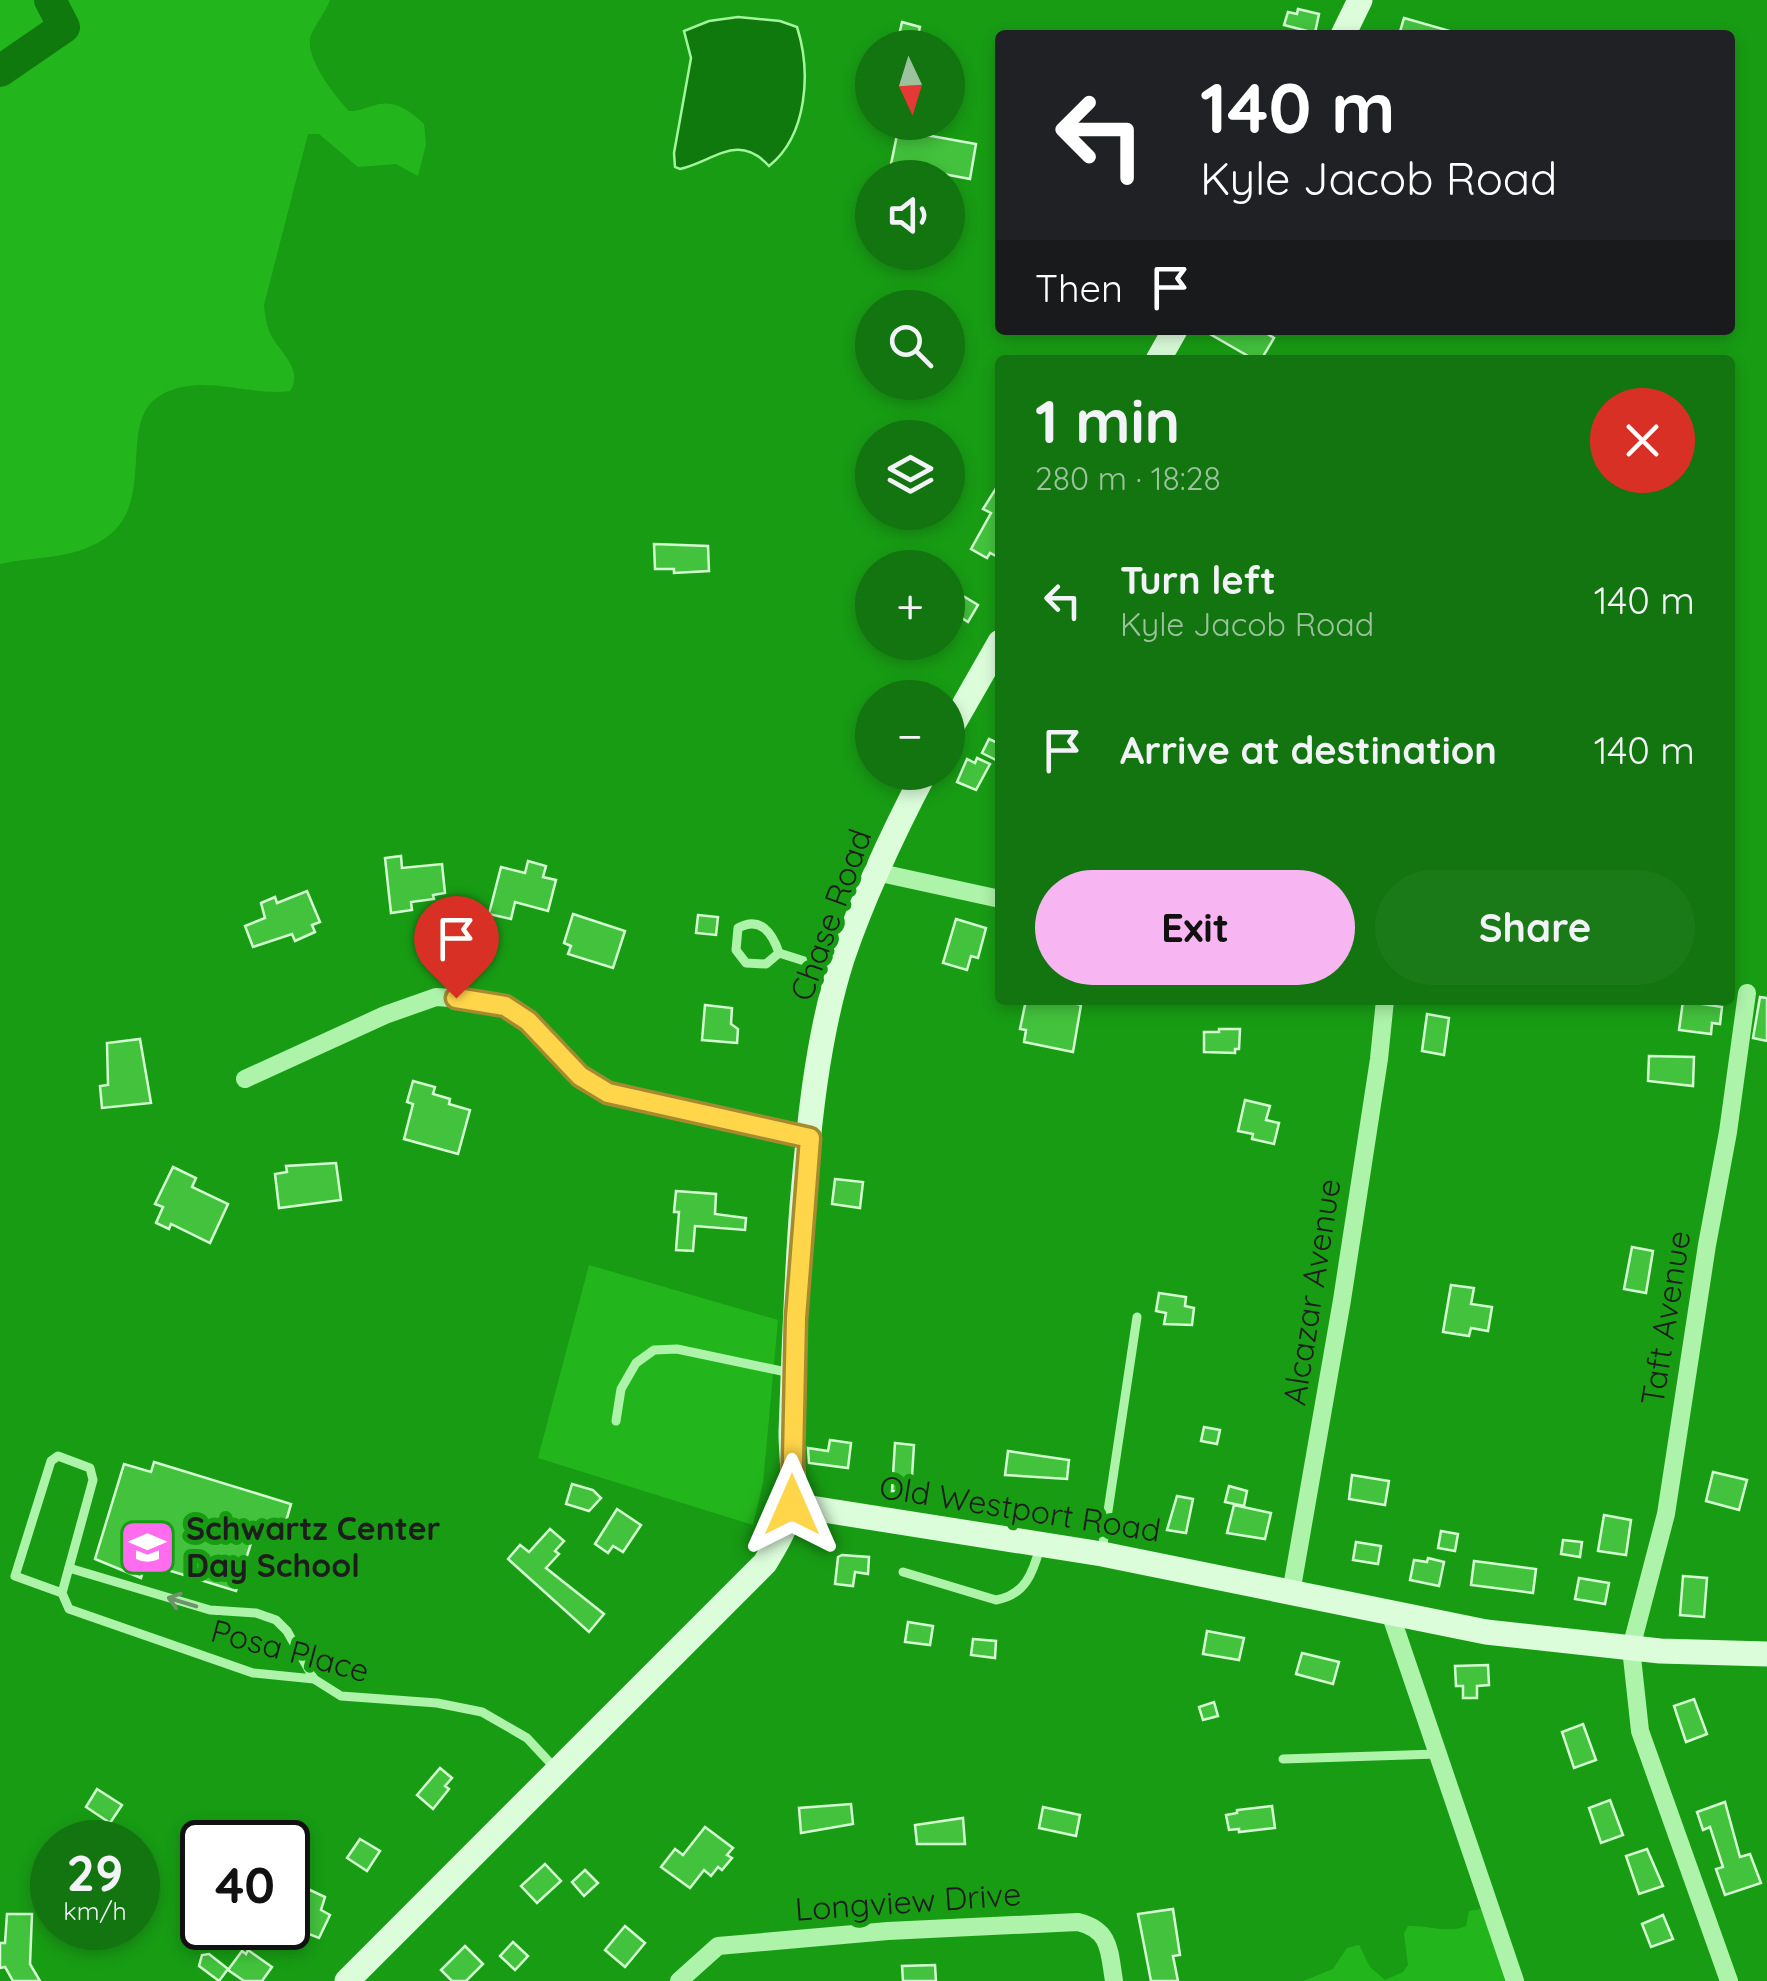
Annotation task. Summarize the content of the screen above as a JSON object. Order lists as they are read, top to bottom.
{
  "streets": {
    "main road": ["Chase Road", "Old Westport Road"],
    "street": ["Alcazar Avenue", "Taft Avenue", "Longview Drive"],
    "lane": ["Posa Place"]
  },
  "crossings": [
    ["Chase Road", "Old Westport Road"],
    ["Alcazar Avenue", "Old Westport Road"],
    ["Taft Avenue", "Old Westport Road"]
  ],
  "places": {
    "school or university": ["Schwartz Center Day School"]
  },
  "north": "bottom",
  "page": {
    "map_buttons": ["+", "−"],
    "turn": ["140 m", "Kyle Jacob Road"],
    "then": "Then",
    "heading": ["1 min", "280 m · 18:28"],
    "list": [
      {
        "name": "Turn left",
        "note": "Kyle Jacob Road",
        "value": "140 m"
      },
      {
        "name": "Arrive at destination",
        "value": "140 m"
      }
    ],
    "buttons": ["Exit", "Share"],
    "speed": "29 km/h",
    "limit": "40"
  }
}
